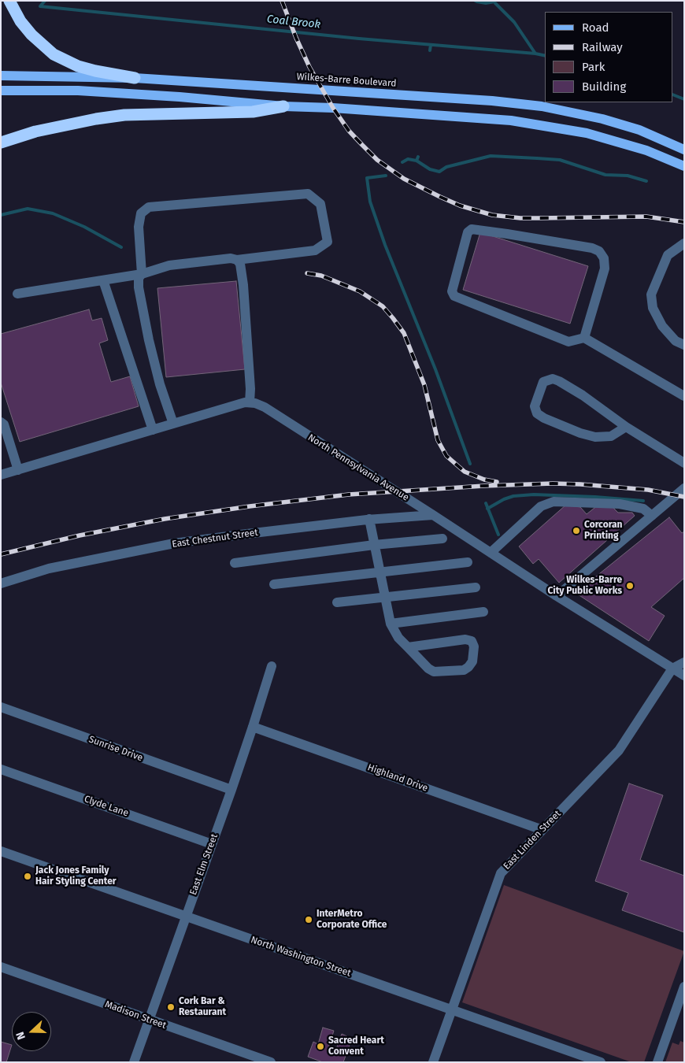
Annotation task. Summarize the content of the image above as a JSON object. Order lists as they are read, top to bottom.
{
  "streets": {
    "main road": ["Wilkes-Barre Boulevard"],
    "street": [
      "North Pennsylvania Avenue",
      "East Chestnut Street",
      "Sunrise Drive",
      "Highland Drive",
      "Clyde Lane",
      "East Linden Street",
      "East Elm Street",
      "North Washington Street",
      "Madison Street"
    ]
  },
  "crossings": [
    ["North Pennsylvania Avenue", "East Chestnut Street"],
    ["North Pennsylvania Avenue", "East Linden Street"],
    ["Sunrise Drive", "East Elm Street"],
    ["Highland Drive", "East Linden Street"],
    ["Highland Drive", "East Elm Street"],
    ["Clyde Lane", "East Elm Street"],
    ["East Linden Street", "North Washington Street"],
    ["East Elm Street", "North Washington Street"],
    ["East Elm Street", "Madison Street"]
  ],
  "water": ["Coal Brook"],
  "places": [
    "Corcoran Printing",
    "Wilkes-Barre City Public Works",
    "Jack Jones Family Hair Styling Center",
    "InterMetro Corporate Office",
    "Cork Bar & Restaurant",
    "Sacred Heart Convent"
  ],
  "legend": [
    "Road",
    "Railway",
    "Park",
    "Building"
  ],
  "north": "left"
}
